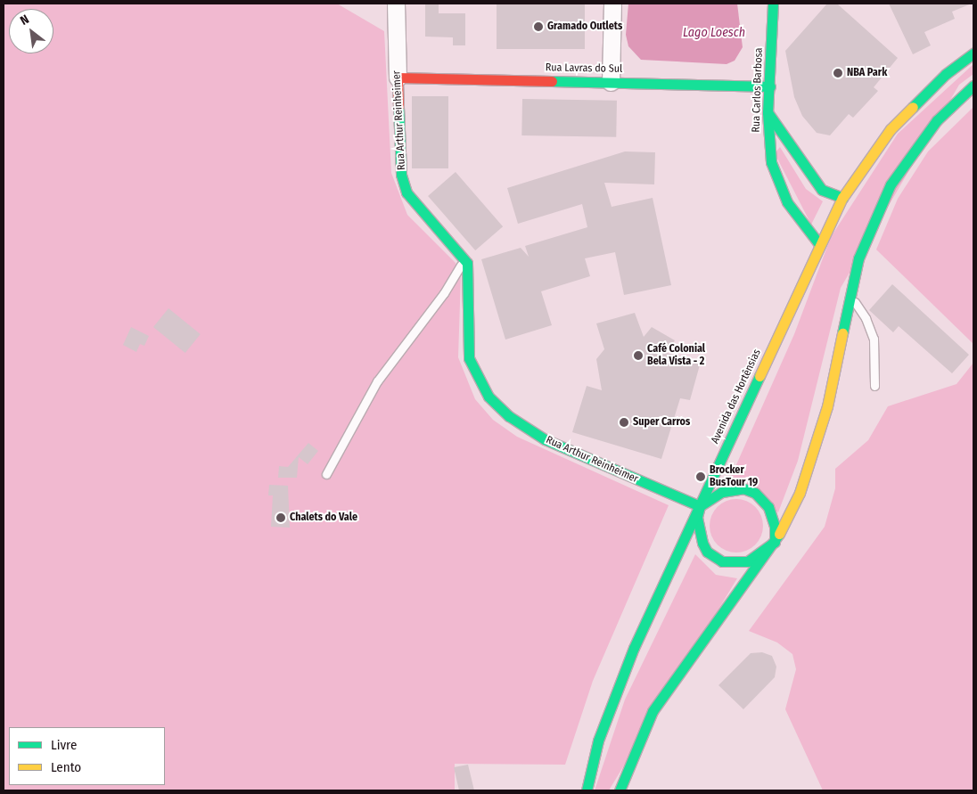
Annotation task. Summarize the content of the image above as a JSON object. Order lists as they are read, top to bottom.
{
  "streets": {
    "main road": [
      "Rua Lavras do Sul",
      "Rua Carlos Barbosa",
      "Rua Arthur Reinheimer",
      "Avenida das Hortênsias"
    ]
  },
  "crossings": [
    ["Rua Lavras do Sul", "Rua Carlos Barbosa"],
    ["Rua Lavras do Sul", "Rua Arthur Reinheimer"],
    ["Rua Carlos Barbosa", "Avenida das Hortênsias"],
    ["Rua Arthur Reinheimer", "Avenida das Hortênsias"]
  ],
  "water": ["Lago Loesch"],
  "places": [
    "Gramado Outlets",
    "NBA Park",
    "Café Colonial Bela Vista - 2",
    "Super Carros",
    "Brocker BusTour 19",
    "Chalets do Vale"
  ],
  "legend": ["Livre", "Lento"],
  "north": "top left"
}
